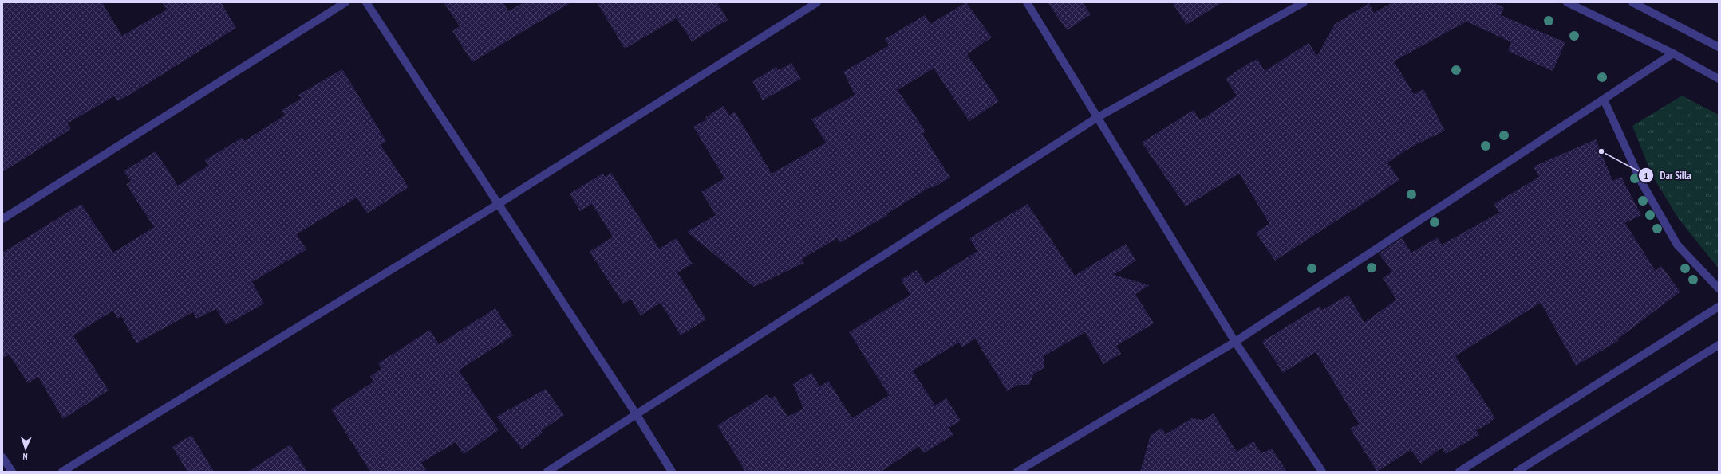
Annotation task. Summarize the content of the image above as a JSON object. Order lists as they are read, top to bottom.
{
  "places": ["Dar Silla"],
  "north": "bottom"
}
